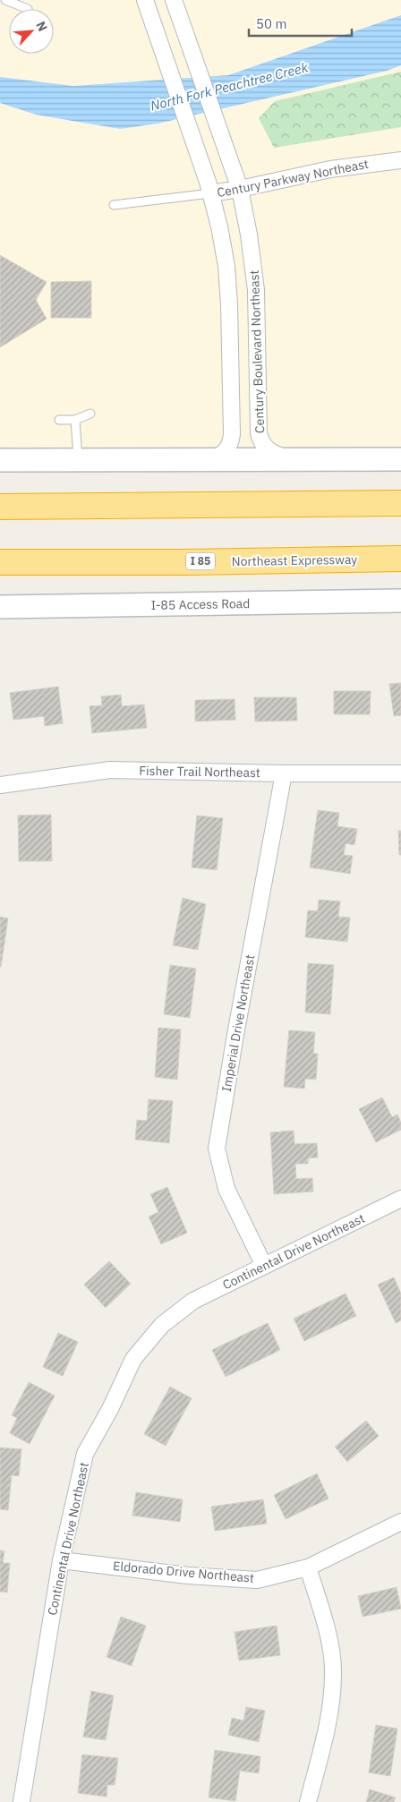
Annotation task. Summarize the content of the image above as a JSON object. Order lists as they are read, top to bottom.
{
  "streets": {
    "highway": ["Northeast Expressway", "I 85"],
    "main road": ["I-85 Access Road"],
    "street": [
      "Century Parkway Northeast",
      "Century Boulevard Northeast",
      "Fisher Trail Northeast",
      "Imperial Drive Northeast",
      "Continental Drive Northeast",
      "Eldorado Drive Northeast"
    ]
  },
  "crossings": [
    ["Century Parkway Northeast", "Century Boulevard Northeast"],
    ["Fisher Trail Northeast", "Imperial Drive Northeast"],
    ["Imperial Drive Northeast", "Continental Drive Northeast"],
    ["Continental Drive Northeast", "Eldorado Drive Northeast"]
  ],
  "water": ["North Fork Peachtree Creek"],
  "scale_bar": "50 m",
  "north": "top right"
}
